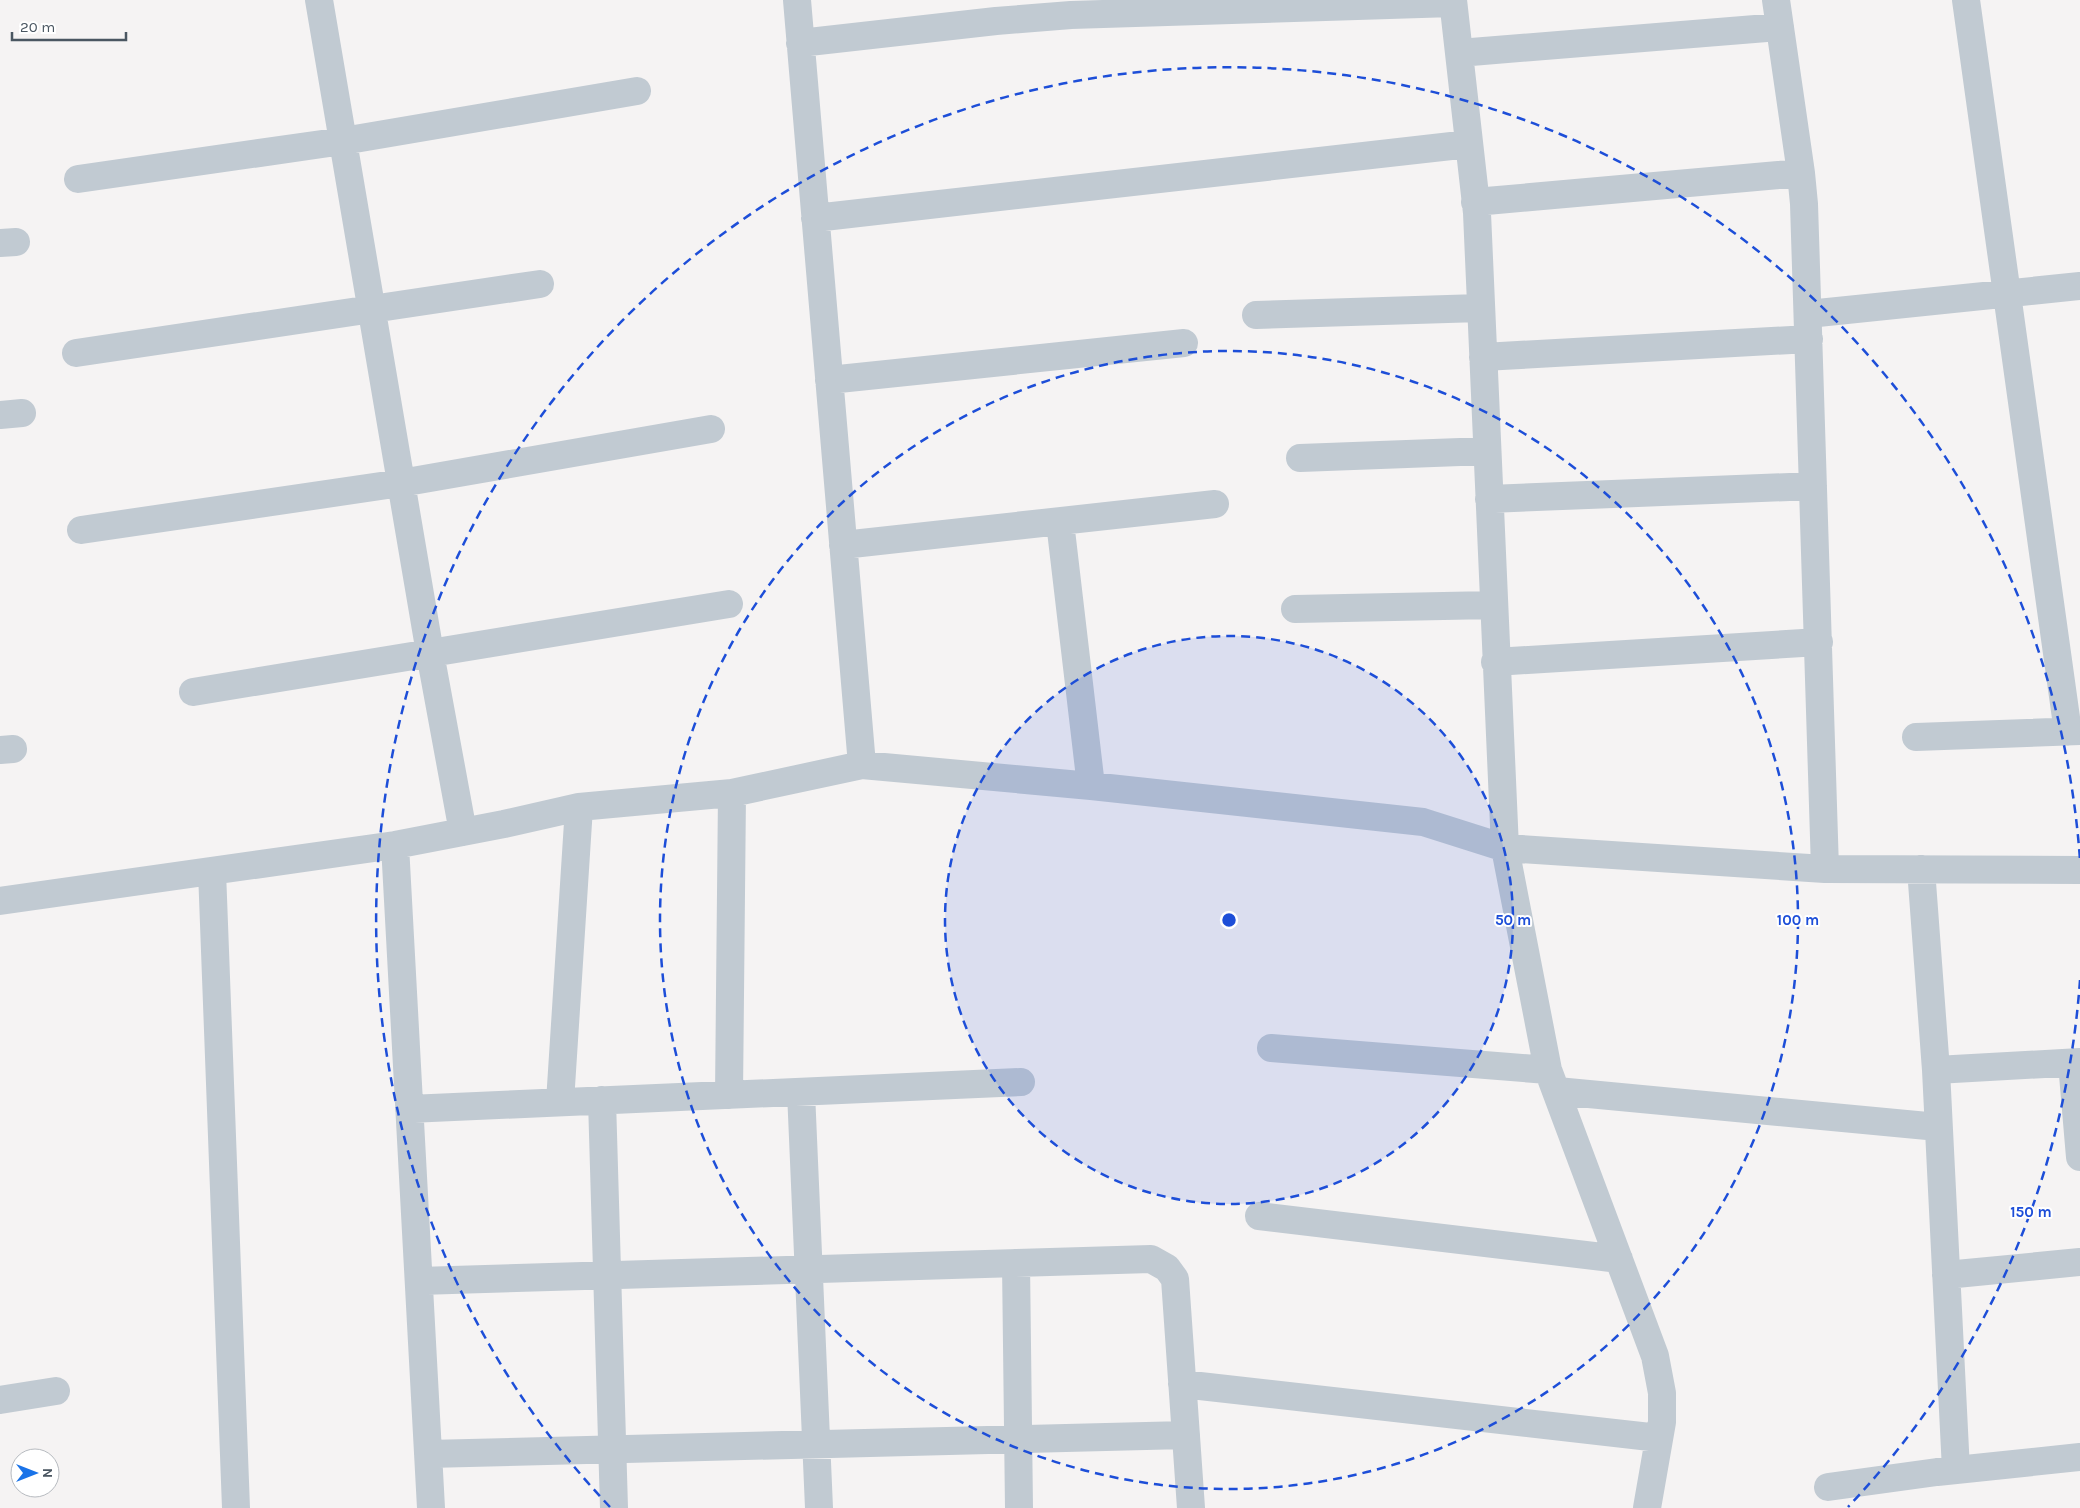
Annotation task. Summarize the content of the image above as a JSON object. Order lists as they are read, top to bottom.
{
  "scale_bar": "20 m",
  "north": "right",
  "rings": ["50 m", "100 m", "150 m"]
}
